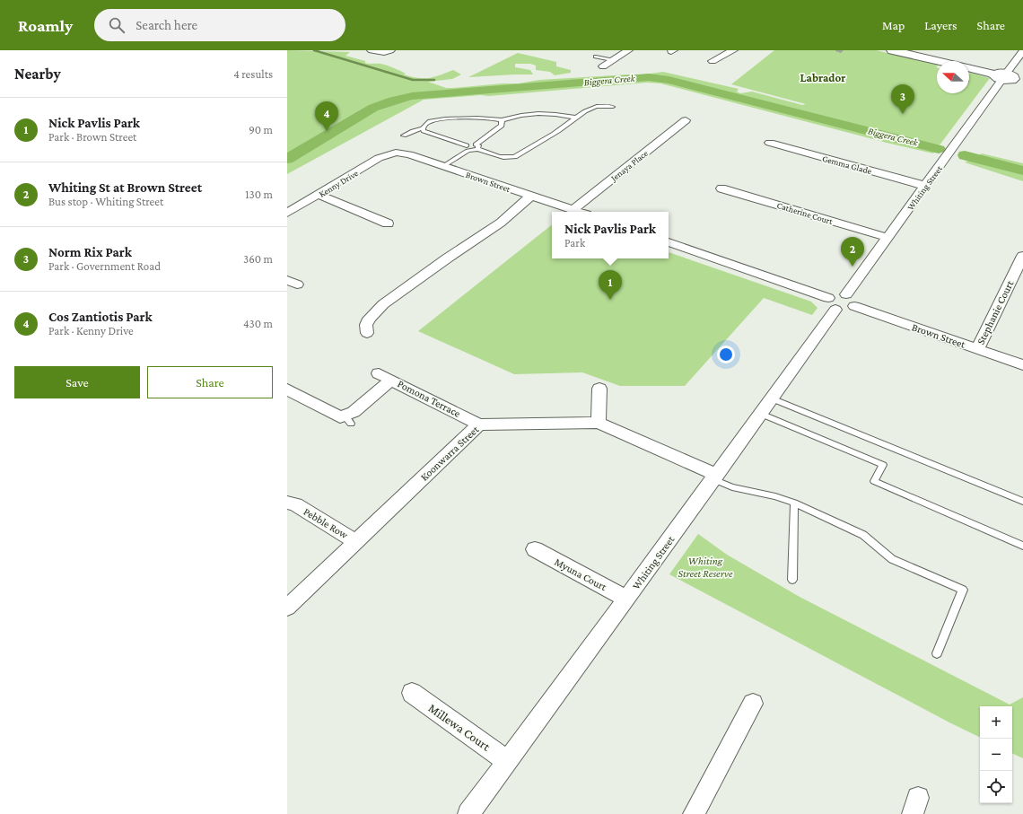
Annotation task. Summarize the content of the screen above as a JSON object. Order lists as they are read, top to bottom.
{
  "streets": {
    "street": [
      "Gemma Glade",
      "Jenaya Place",
      "Brown Street",
      "Kenny Drive",
      "Whiting Street",
      "Catherine Court",
      "Stephanie Court",
      "Pomona Terrace",
      "Koonwarra Street",
      "Pebble Row",
      "Myuna Court",
      "Millewa Court"
    ]
  },
  "crossings": [
    ["Gemma Glade", "Whiting Street"],
    ["Jenaya Place", "Brown Street"],
    ["Brown Street", "Kenny Drive"],
    ["Brown Street", "Stephanie Court"],
    ["Whiting Street", "Catherine Court"],
    ["Whiting Street", "Koonwarra Street"],
    ["Whiting Street", "Myuna Court"],
    ["Whiting Street", "Millewa Court"],
    ["Pomona Terrace", "Koonwarra Street"],
    ["Koonwarra Street", "Pebble Row"]
  ],
  "districts": ["Labrador"],
  "water": ["Biggera Creek"],
  "parks": ["Whiting Street Reserve"],
  "north": "left",
  "page": {
    "header": "Roamly",
    "search": "Search here",
    "nav": ["Map", "Layers", "Share"],
    "heading": ["Nearby", "4 results"],
    "pins": [
      "3",
      "4",
      "2",
      "1"
    ],
    "list": [
      {
        "mark": "1",
        "name": "Nick Pavlis Park",
        "note": "Park · Brown Street",
        "value": "90 m"
      },
      {
        "mark": "2",
        "name": "Whiting St at Brown Street",
        "note": "Bus stop · Whiting Street",
        "value": "130 m"
      },
      {
        "mark": "3",
        "name": "Norm Rix Park",
        "note": "Park · Government Road",
        "value": "360 m"
      },
      {
        "mark": "4",
        "name": "Cos Zantiotis Park",
        "note": "Park · Kenny Drive",
        "value": "430 m"
      }
    ],
    "popup": ["Nick Pavlis Park", "Park"],
    "buttons": ["Save", "Share"],
    "map_buttons": ["+", "−"]
  }
}
